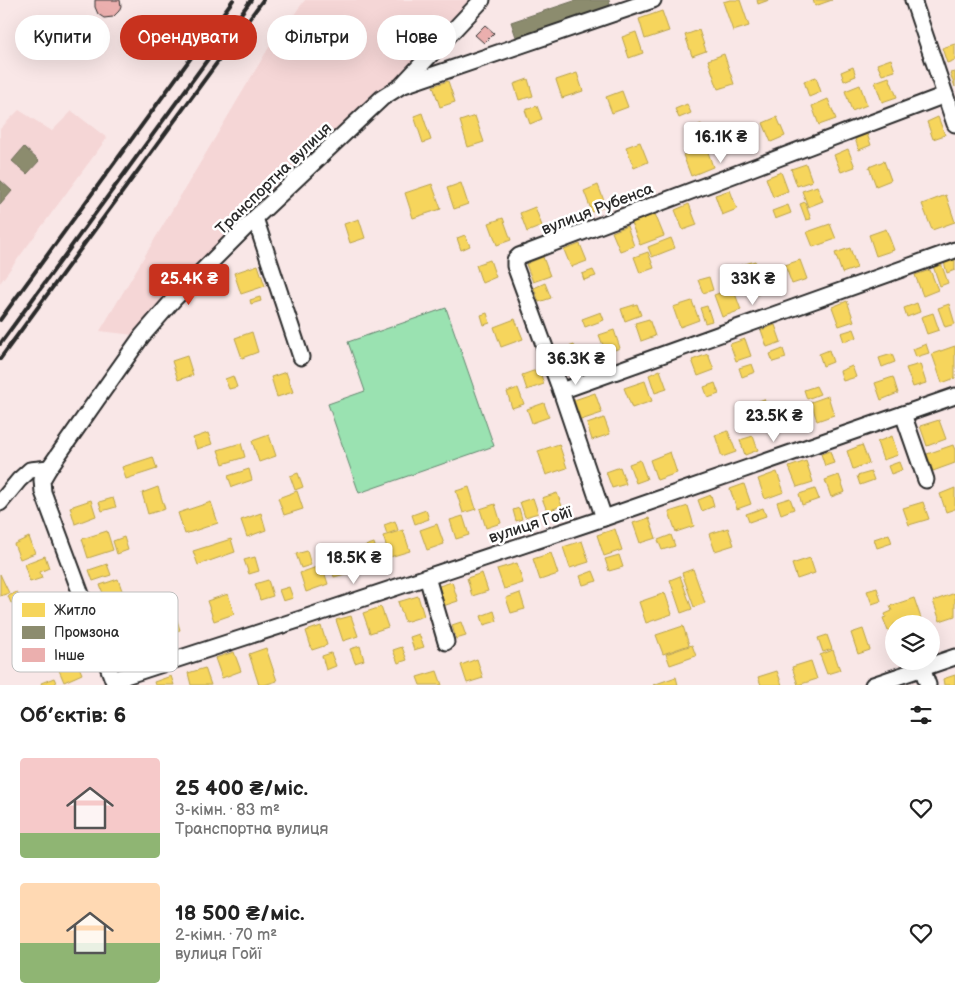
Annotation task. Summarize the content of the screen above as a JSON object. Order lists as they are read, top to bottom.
{
  "streets": {
    "street": ["Транспортна вулиця", "вулиця Рубенса", "вулиця Гойї"]
  },
  "legend": ["Житло", "Промзона", "Інше"],
  "page": {
    "chip": [
      "Купити",
      "Орендувати",
      "Фільтри",
      "Нове"
    ],
    "price": [
      "16.1K ₴",
      "25.4K ₴",
      "33K ₴",
      "36.3K ₴",
      "23.5K ₴",
      "18.5K ₴"
    ],
    "heading": "Об’єктів: 6",
    "list": [
      {
        "name": "25 400 ₴/міс.",
        "note": "3-кімн. · 83 m² · Транспортна вулиця"
      },
      {
        "name": "18 500 ₴/міс.",
        "note": "2-кімн. · 70 m² · вулиця Гойї"
      }
    ]
  }
}
